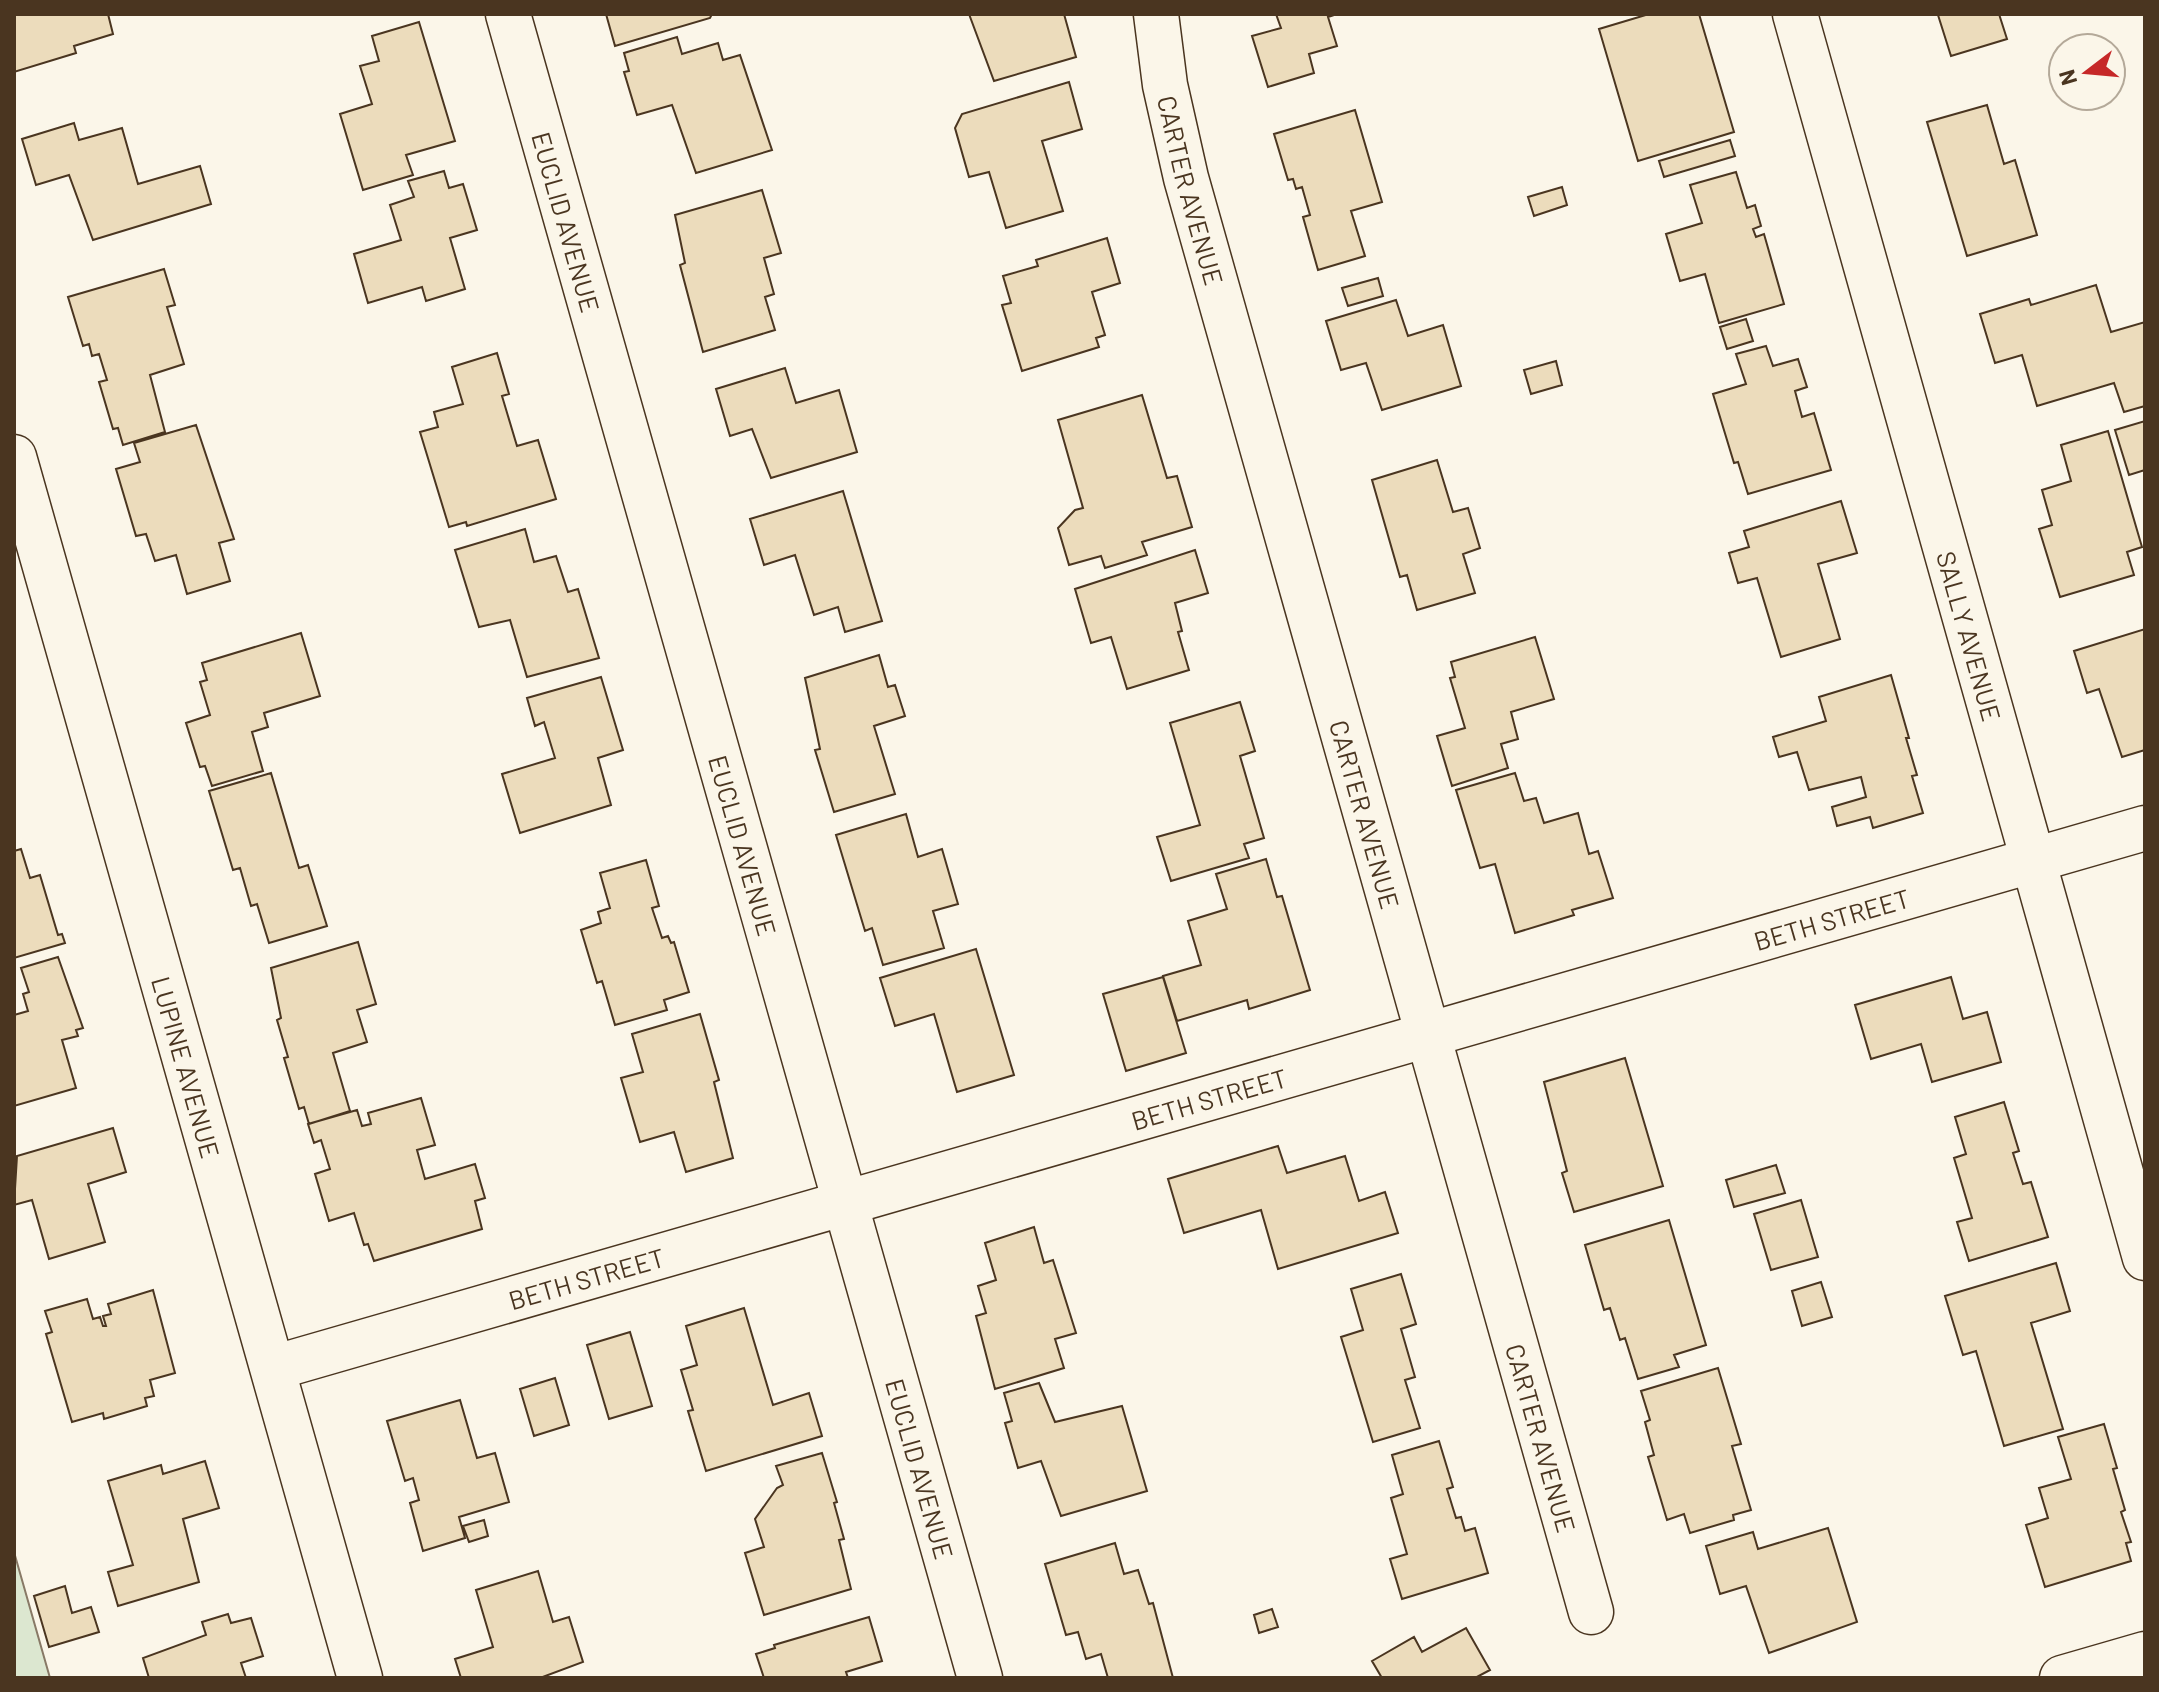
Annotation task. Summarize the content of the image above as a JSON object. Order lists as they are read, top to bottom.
{
  "streets": {
    "street": [
      "CARTER AVENUE",
      "EUCLID AVENUE",
      "SALLY AVENUE",
      "BETH STREET",
      "LUPINE AVENUE"
    ]
  },
  "crossings": [
    ["CARTER AVENUE", "BETH STREET"],
    ["EUCLID AVENUE", "BETH STREET"],
    ["SALLY AVENUE", "BETH STREET"],
    ["BETH STREET", "LUPINE AVENUE"]
  ],
  "north": "left"
}
